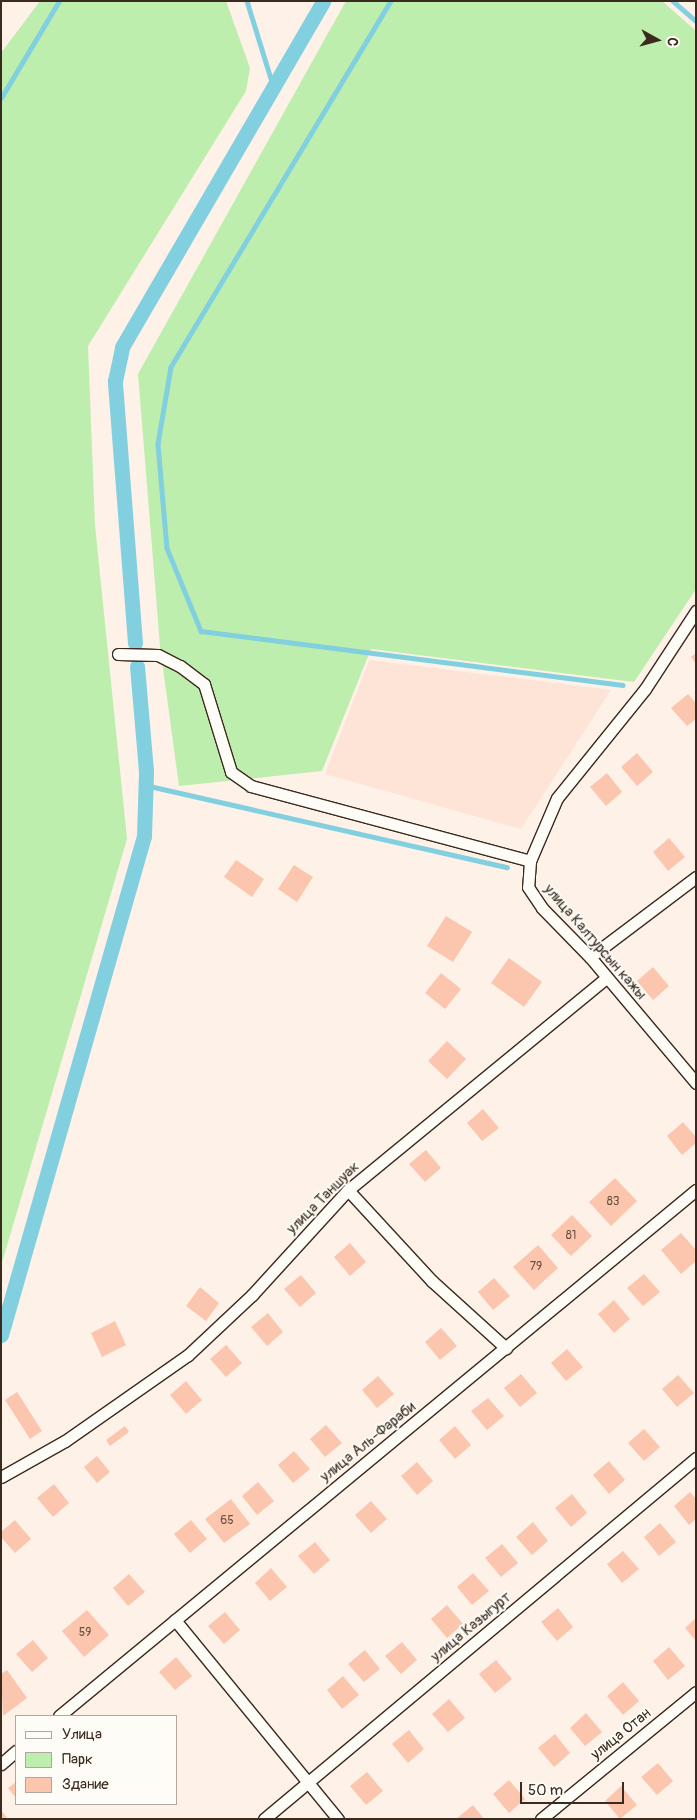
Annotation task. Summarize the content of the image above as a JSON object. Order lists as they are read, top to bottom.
{
  "streets": {
    "street": [
      "улица Калтурсын кажы",
      "улица Таншуак",
      "улица Аль-Фараби",
      "улица Казыгурт",
      "улица Отан"
    ]
  },
  "crossings": [
    ["улица Калтурсын кажы", "улица Таншуак"]
  ],
  "house_numbers": [
    "83",
    "81",
    "79",
    "65",
    "59"
  ],
  "legend": ["Улица", "Парк", "Здание"],
  "scale_bar": "50 m",
  "north": "right"
}
